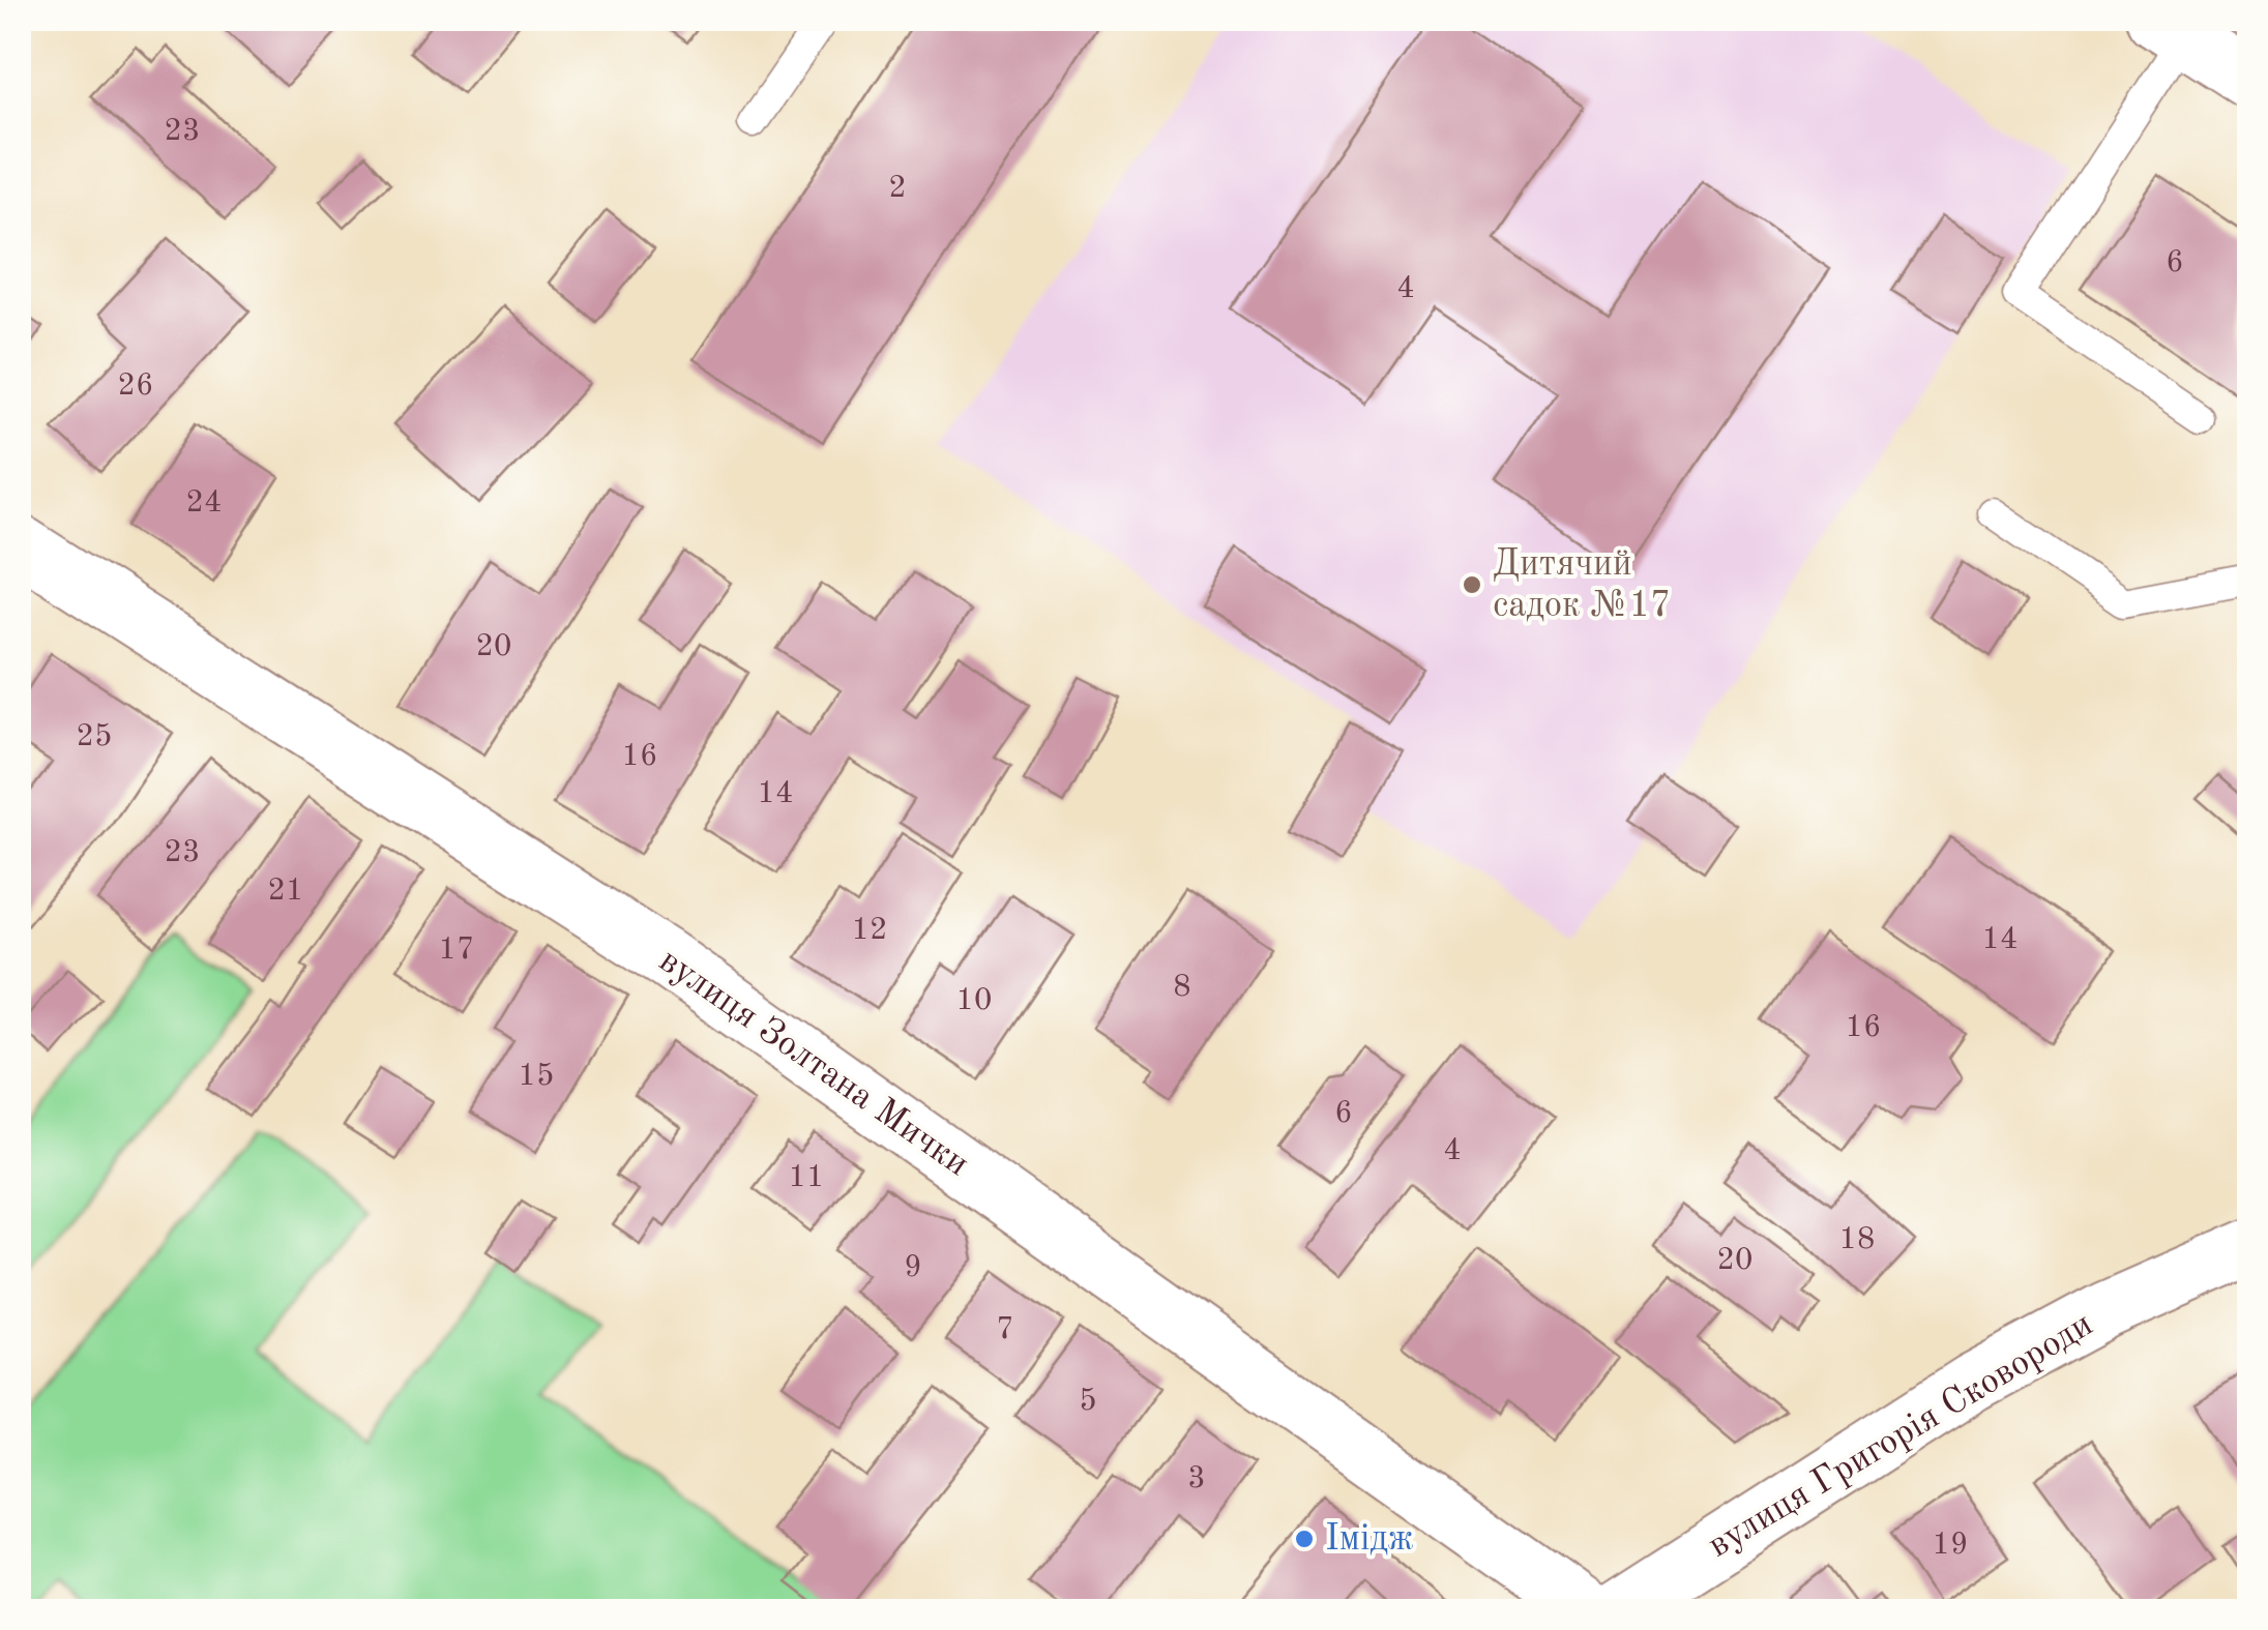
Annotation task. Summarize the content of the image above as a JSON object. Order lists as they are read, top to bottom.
{
  "streets": {
    "street": ["вулиця Золтана Мички", "вулиця Григорія Сковороди"]
  },
  "places": ["Дитячий садок №17", "Імідж"],
  "house_numbers": [
    "23",
    "2",
    "6",
    "4",
    "26",
    "24",
    "20",
    "25",
    "16",
    "14",
    "23",
    "21",
    "12",
    "14",
    "17",
    "8",
    "10",
    "16",
    "15",
    "6",
    "4",
    "11",
    "18",
    "20",
    "9",
    "7",
    "5",
    "3",
    "19"
  ]
}
